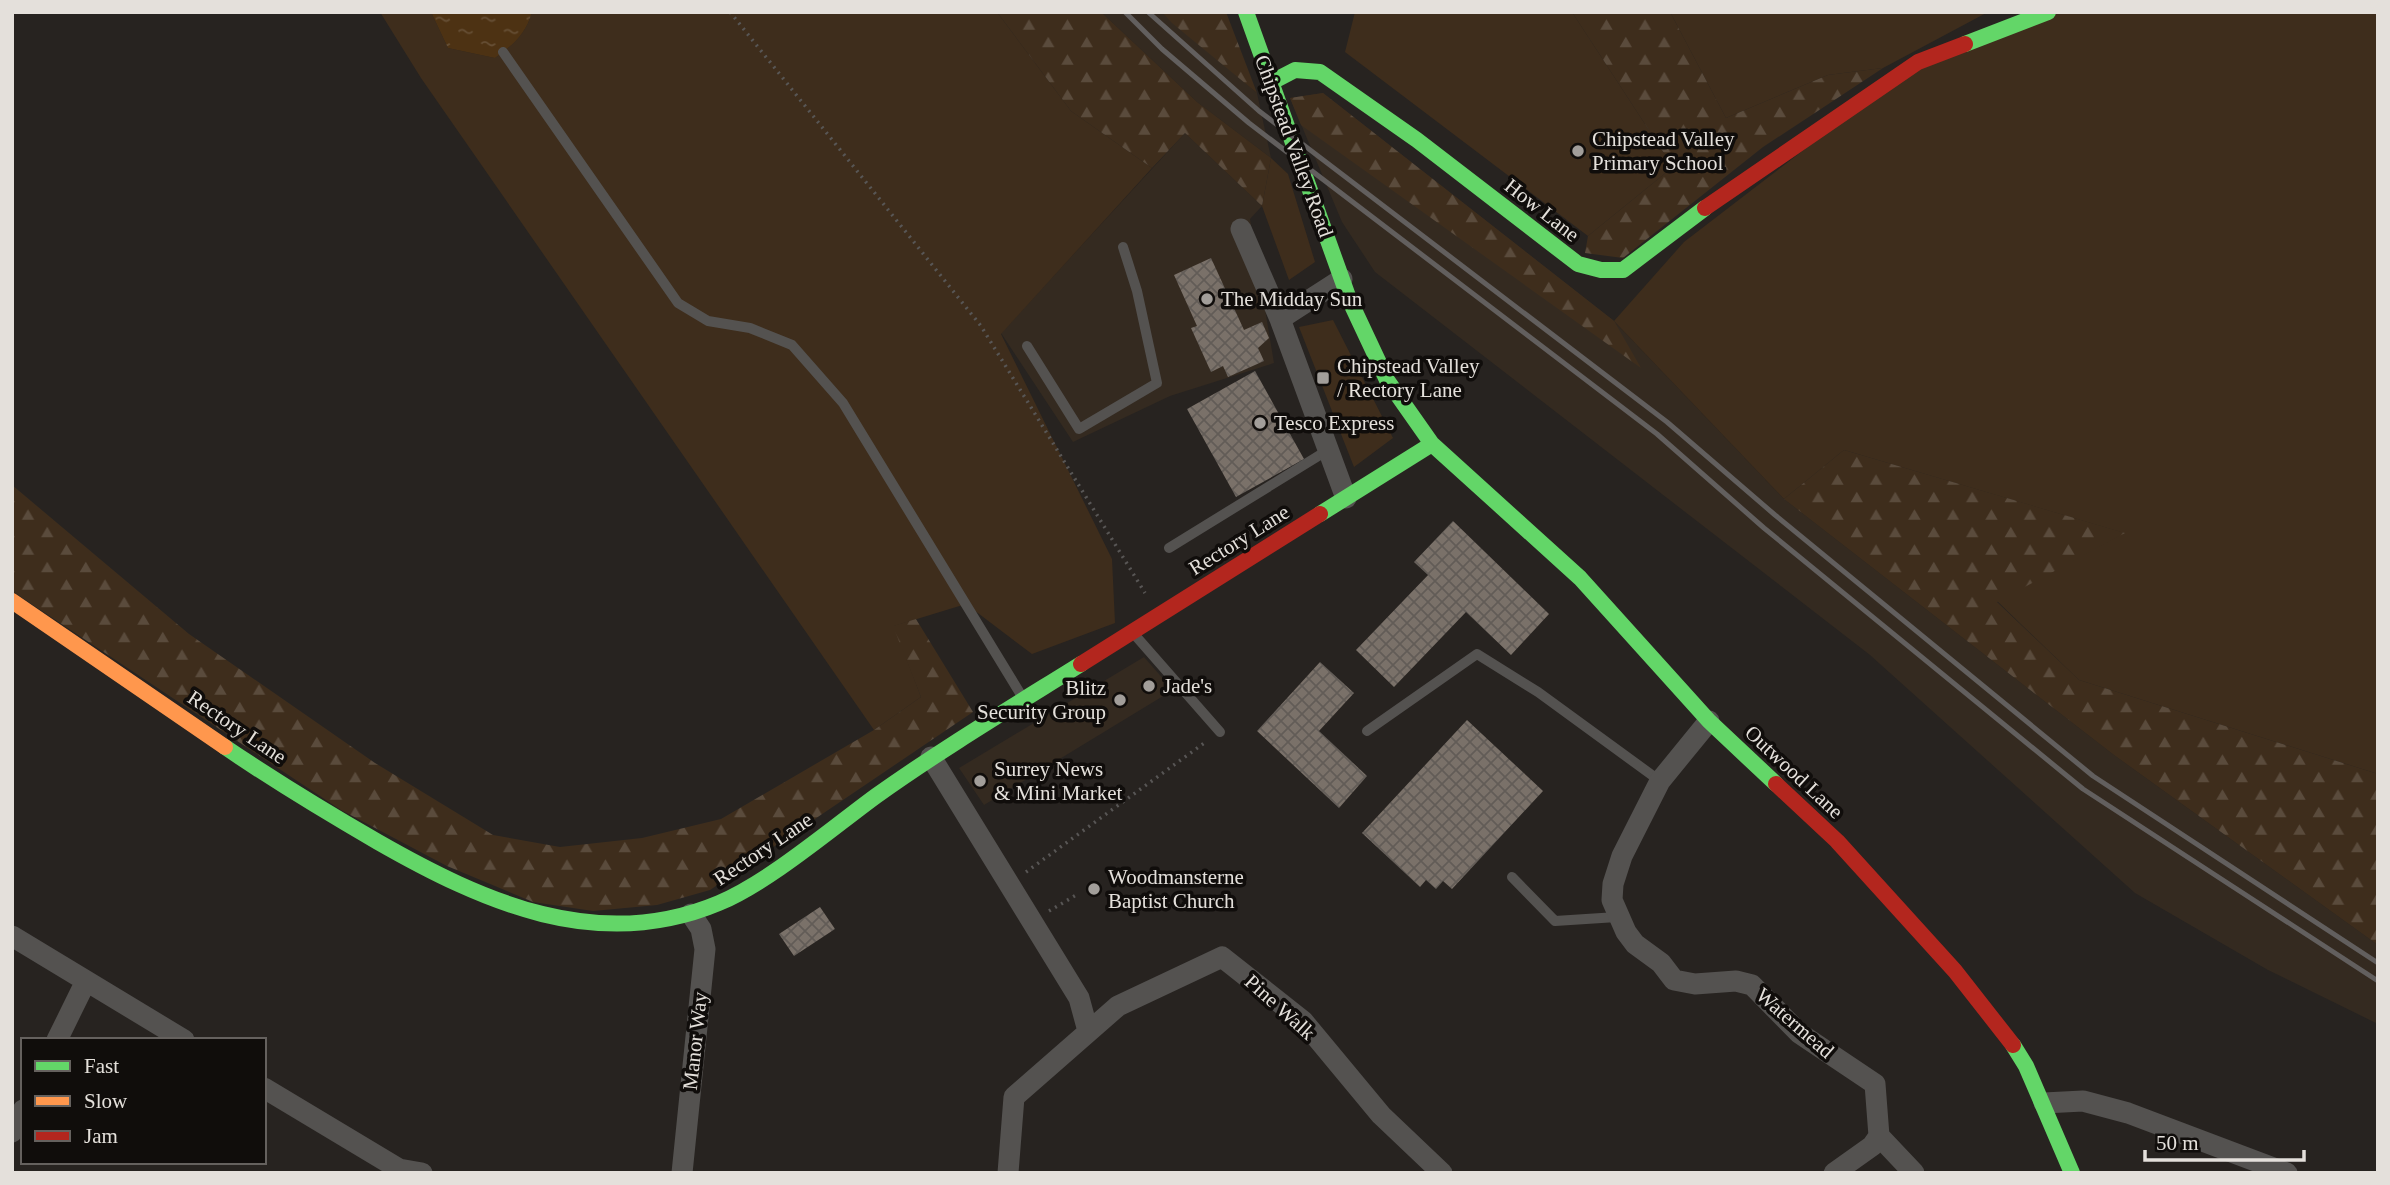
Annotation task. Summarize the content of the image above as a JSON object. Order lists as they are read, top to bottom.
{
  "streets": {
    "main road": [
      "Chipstead Valley Road",
      "How Lane",
      "Rectory Lane",
      "Outwood Lane"
    ],
    "street": ["Pine Walk", "Watermead", "Manor Way"]
  },
  "crossings": [
    ["Chipstead Valley Road", "How Lane"],
    ["Chipstead Valley Road", "Rectory Lane"],
    ["Chipstead Valley Road", "Outwood Lane"],
    ["Rectory Lane", "Outwood Lane"],
    ["Rectory Lane", "Manor Way"]
  ],
  "places": {
    "other": [
      "Chipstead Valley Primary School",
      "The Midday Sun",
      "Tesco Express",
      "Jade's",
      "Blitz Security Group",
      "Surrey News & Mini Market",
      "Woodmansterne Baptist Church"
    ],
    "transit": ["Chipstead Valley / Rectory Lane"]
  },
  "legend": ["Fast", "Slow", "Jam"],
  "scale_bar": "50 m"
}
